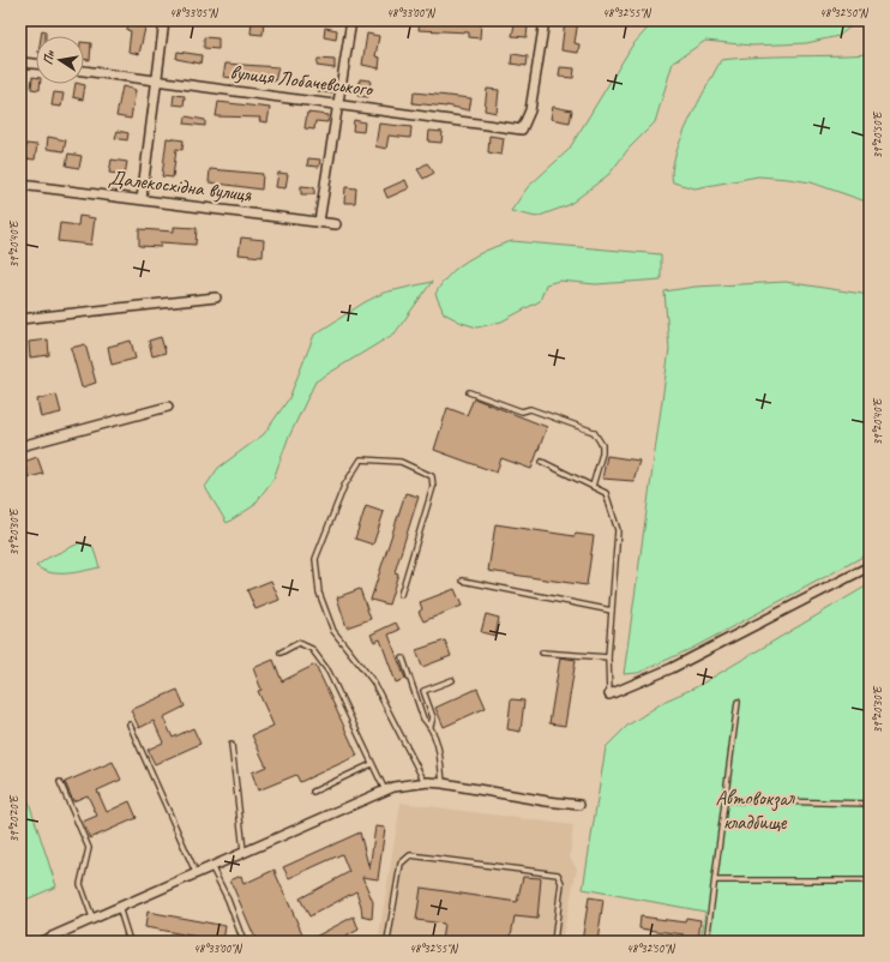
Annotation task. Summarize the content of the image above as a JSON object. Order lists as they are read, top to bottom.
{
  "streets": {
    "street": ["вулиця Лобачевського", "Далекосхідна вулиця"]
  },
  "parks": ["Автовокзал кладбище"],
  "north": "left",
  "coordinates": [
    "48°33'05\"N",
    "48°33'00\"N",
    "48°32'55\"N",
    "48°32'50\"N",
    "39°20'50\"E",
    "39°20'40\"E",
    "39°20'30\"E",
    "39°20'20\"E"
  ]
}
